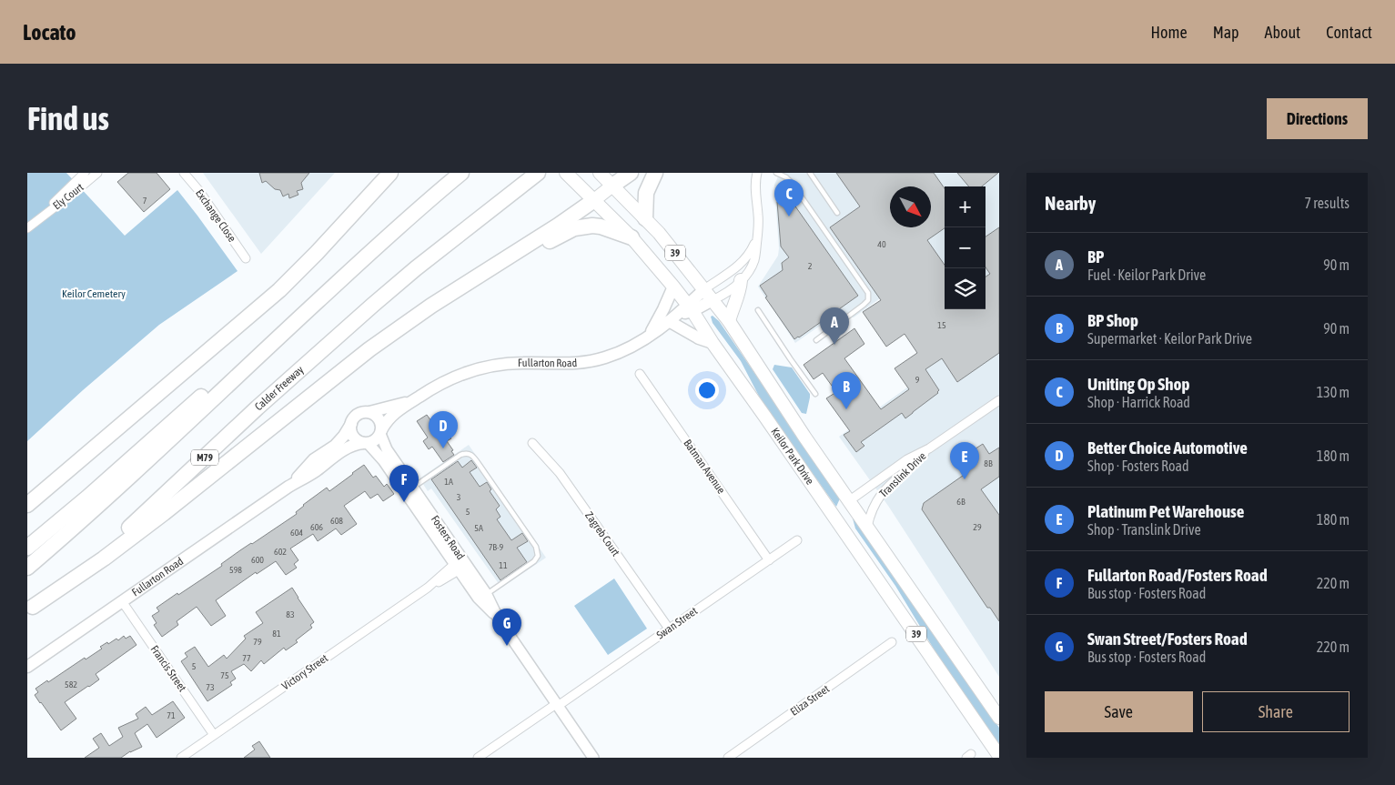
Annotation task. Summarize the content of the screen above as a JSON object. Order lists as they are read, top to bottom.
{
  "streets": {
    "highway": ["Calder Freeway", "M79"],
    "main road": ["39", "Fullarton Road", "Keilor Park Drive"],
    "street": [
      "Ely Court",
      "Exchange Close",
      "Batman Avenue",
      "Translink Drive",
      "Zagreb Court",
      "Fosters Road",
      "Swan Street",
      "Francis Street",
      "Victory Street",
      "Eliza Street"
    ]
  },
  "crossings": [
    ["Fullarton Road", "Keilor Park Drive"],
    ["Fullarton Road", "Fosters Road"],
    ["Fullarton Road", "Francis Street"],
    ["Keilor Park Drive", "Translink Drive"],
    ["Batman Avenue", "Swan Street"],
    ["Zagreb Court", "Swan Street"],
    ["Fosters Road", "Swan Street"],
    ["Fosters Road", "Victory Street"],
    ["Francis Street", "Victory Street"]
  ],
  "parks": ["Keilor Cemetery"],
  "house_numbers": [
    "7",
    "40",
    "2",
    "15",
    "9",
    "8B",
    "1A",
    "3",
    "6B",
    "5",
    "608",
    "606",
    "29",
    "5A",
    "604",
    "7B-9",
    "602",
    "600",
    "11",
    "598",
    "83",
    "81",
    "79",
    "77",
    "5",
    "75",
    "582",
    "73",
    "71"
  ],
  "north": "bottom right",
  "page": {
    "header": "Locato",
    "nav": [
      "Home",
      "Map",
      "About",
      "Contact"
    ],
    "buttons": [
      "Directions",
      ["Save", "Share"]
    ],
    "title": "Find us",
    "heading": ["Nearby", "7 results"],
    "pins": [
      "C",
      "A",
      "B",
      "D",
      "E",
      "F",
      "G"
    ],
    "map_buttons": ["+", "−"],
    "list": [
      {
        "mark": "A",
        "name": "BP",
        "note": "Fuel · Keilor Park Drive",
        "value": "90 m"
      },
      {
        "mark": "B",
        "name": "BP Shop",
        "note": "Supermarket · Keilor Park Drive",
        "value": "90 m"
      },
      {
        "mark": "C",
        "name": "Uniting Op Shop",
        "note": "Shop · Harrick Road",
        "value": "130 m"
      },
      {
        "mark": "D",
        "name": "Better Choice Automotive",
        "note": "Shop · Fosters Road",
        "value": "180 m"
      },
      {
        "mark": "E",
        "name": "Platinum Pet Warehouse",
        "note": "Shop · Translink Drive",
        "value": "180 m"
      },
      {
        "mark": "F",
        "name": "Fullarton Road/Fosters Road",
        "note": "Bus stop · Fosters Road",
        "value": "220 m"
      },
      {
        "mark": "G",
        "name": "Swan Street/Fosters Road",
        "note": "Bus stop · Fosters Road",
        "value": "220 m"
      }
    ]
  }
}
